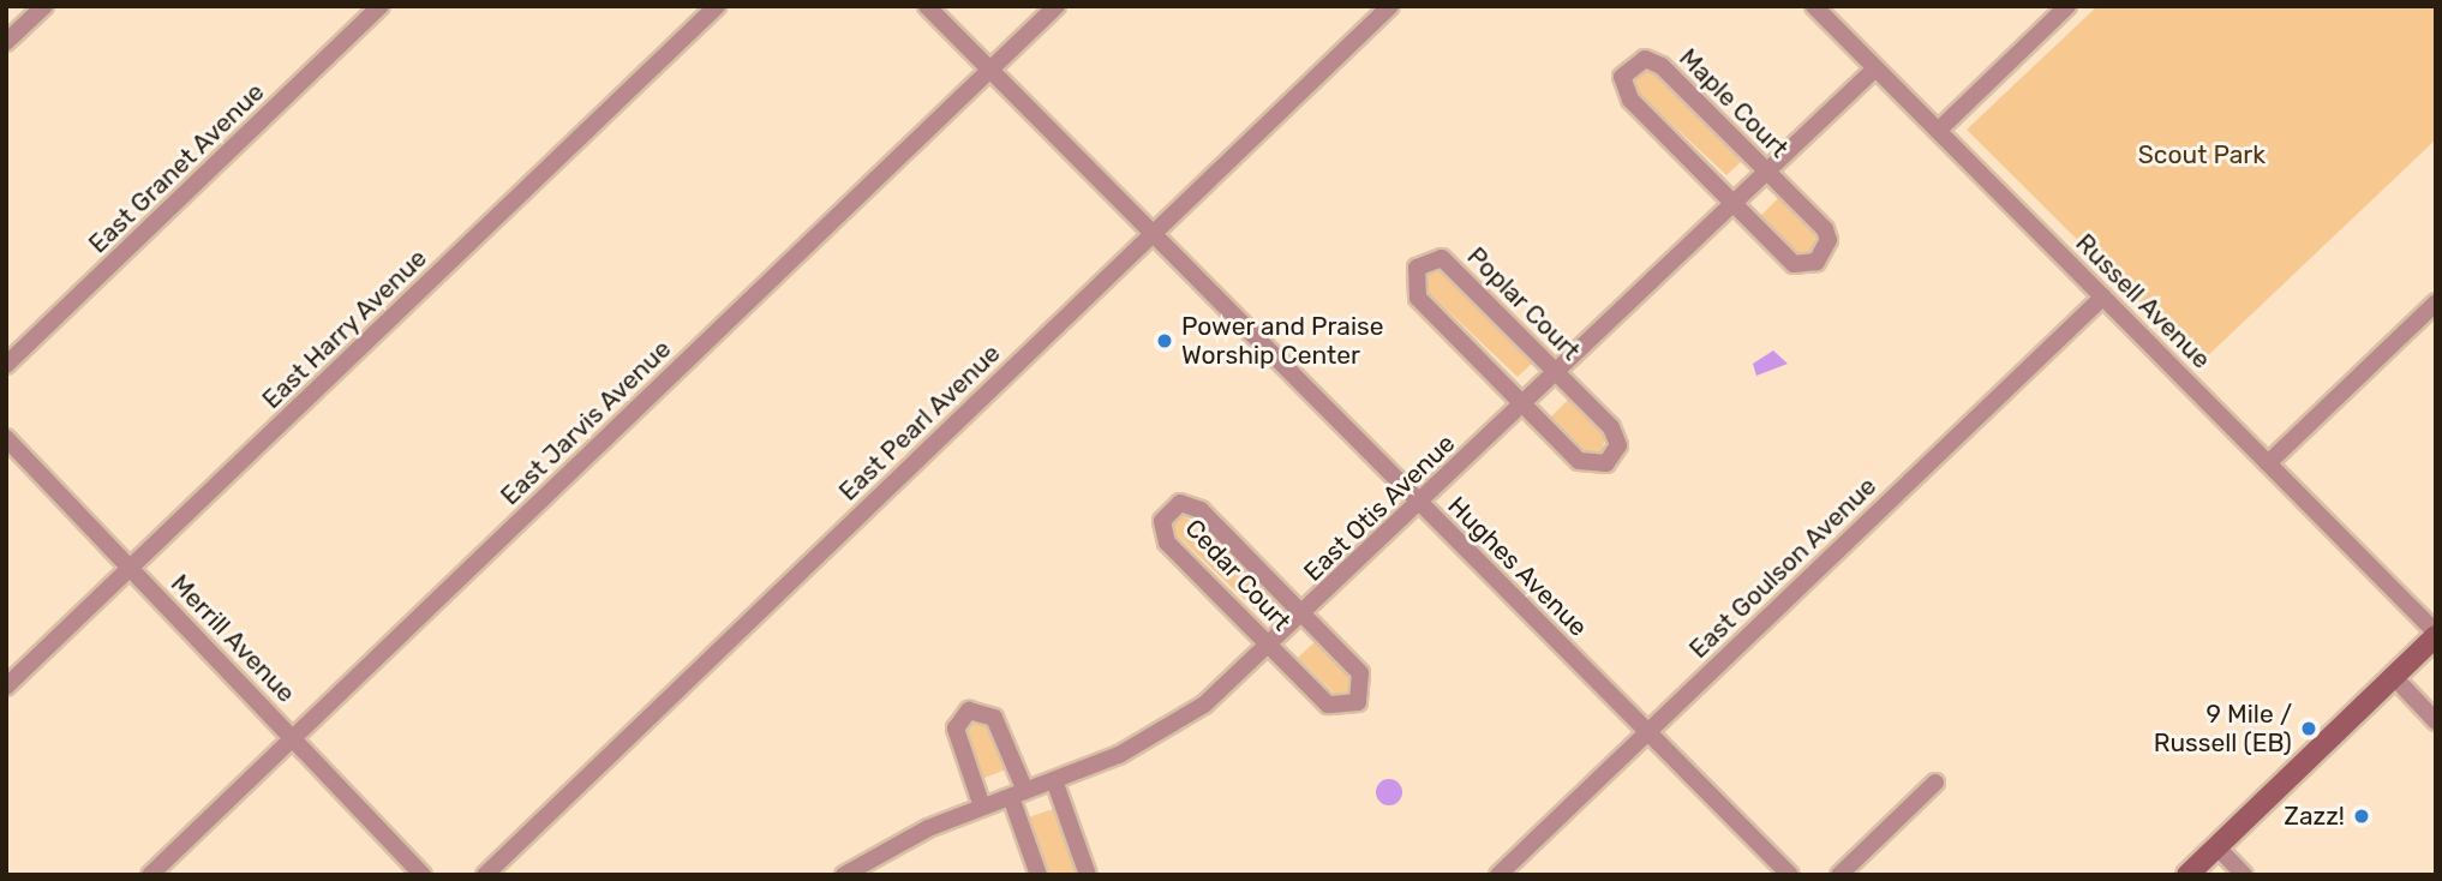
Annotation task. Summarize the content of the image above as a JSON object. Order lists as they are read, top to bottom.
{
  "streets": {
    "street": [
      "Maple Court",
      "East Granet Avenue",
      "Russell Avenue",
      "Poplar Court",
      "East Harry Avenue",
      "East Jarvis Avenue",
      "East Pearl Avenue",
      "East Otis Avenue",
      "Hughes Avenue",
      "East Goulson Avenue",
      "Cedar Court",
      "Merrill Avenue"
    ]
  },
  "crossings": [
    ["Maple Court", "East Otis Avenue"],
    ["Russell Avenue", "East Otis Avenue"],
    ["Russell Avenue", "East Goulson Avenue"],
    ["Poplar Court", "East Otis Avenue"],
    ["East Harry Avenue", "Merrill Avenue"],
    ["East Jarvis Avenue", "Hughes Avenue"],
    ["East Jarvis Avenue", "Merrill Avenue"],
    ["East Pearl Avenue", "Hughes Avenue"],
    ["East Otis Avenue", "Hughes Avenue"],
    ["East Otis Avenue", "Cedar Court"],
    ["Hughes Avenue", "East Goulson Avenue"]
  ],
  "parks": ["Scout Park"],
  "places": ["Power and Praise Worship Center", "9 Mile / Russell (EB)", "Zazz!"]
}
